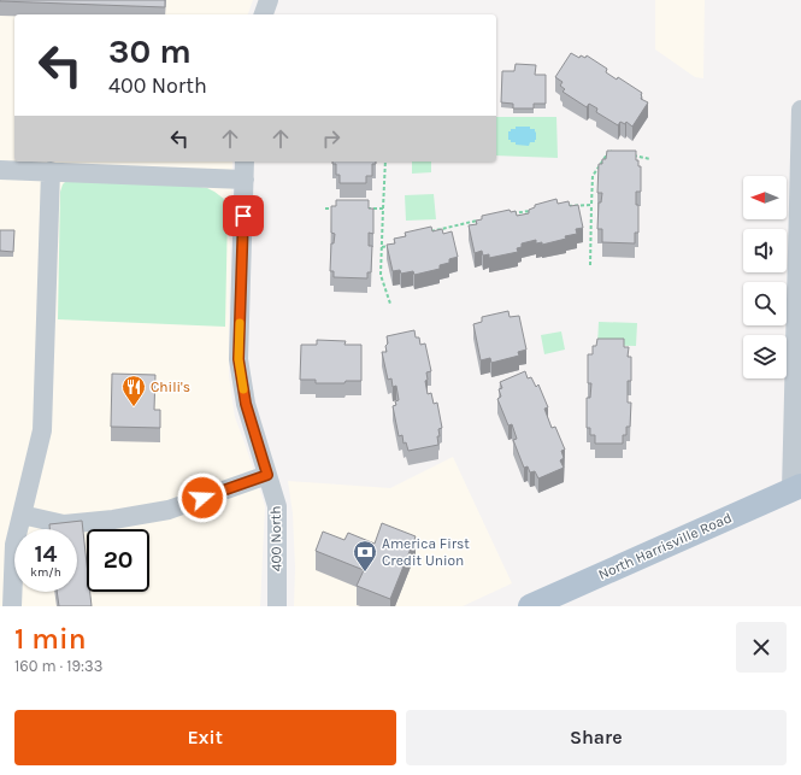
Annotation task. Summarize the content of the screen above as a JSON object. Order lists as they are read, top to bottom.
{
  "streets": {
    "main road": ["North Harrisville Road"],
    "street": ["400 North"]
  },
  "places": {
    "restaurant": ["Chili's"],
    "bank": ["America First Credit Union"]
  },
  "north": "left",
  "page": {
    "turn": ["30 m", "400 North"],
    "speed": "14 km/h",
    "limit": "20",
    "heading": ["1 min", "160 m · 19:33"],
    "buttons": ["Exit", "Share"]
  }
}
